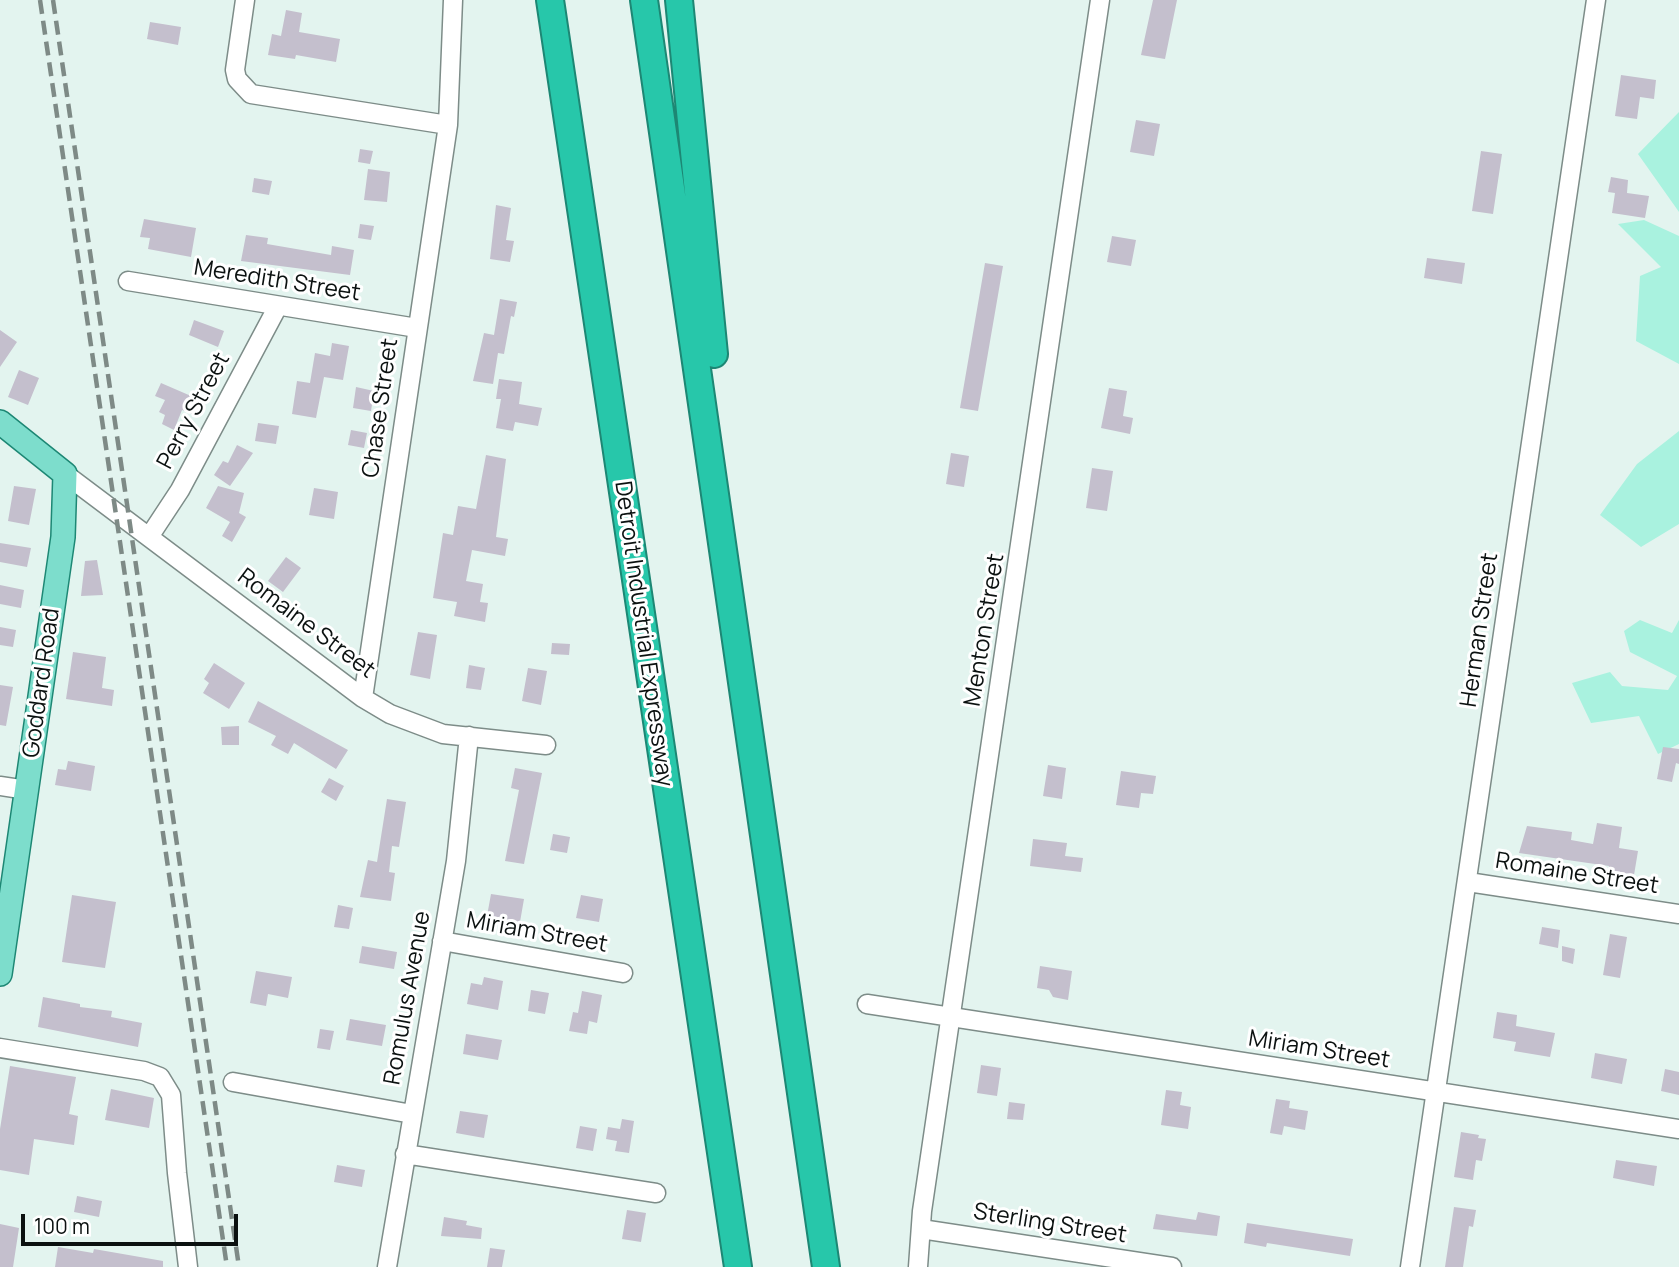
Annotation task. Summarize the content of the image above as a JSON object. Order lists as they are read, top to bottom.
{
  "streets": {
    "highway": ["Detroit Industrial Expressway"],
    "main road": ["Goddard Road"],
    "street": [
      "Meredith Street",
      "Chase Street",
      "Perry Street",
      "Romaine Street",
      "Menton Street",
      "Herman Street",
      "Miriam Street",
      "Romulus Avenue",
      "Sterling Street"
    ]
  },
  "crossings": [
    ["Meredith Street", "Chase Street"],
    ["Meredith Street", "Perry Street"],
    ["Chase Street", "Romaine Street"],
    ["Perry Street", "Romaine Street"],
    ["Romaine Street", "Herman Street"],
    ["Romaine Street", "Goddard Road"],
    ["Romaine Street", "Romulus Avenue"],
    ["Menton Street", "Miriam Street"],
    ["Menton Street", "Sterling Street"],
    ["Herman Street", "Miriam Street"],
    ["Miriam Street", "Romulus Avenue"]
  ],
  "scale_bar": "100 m"
}
